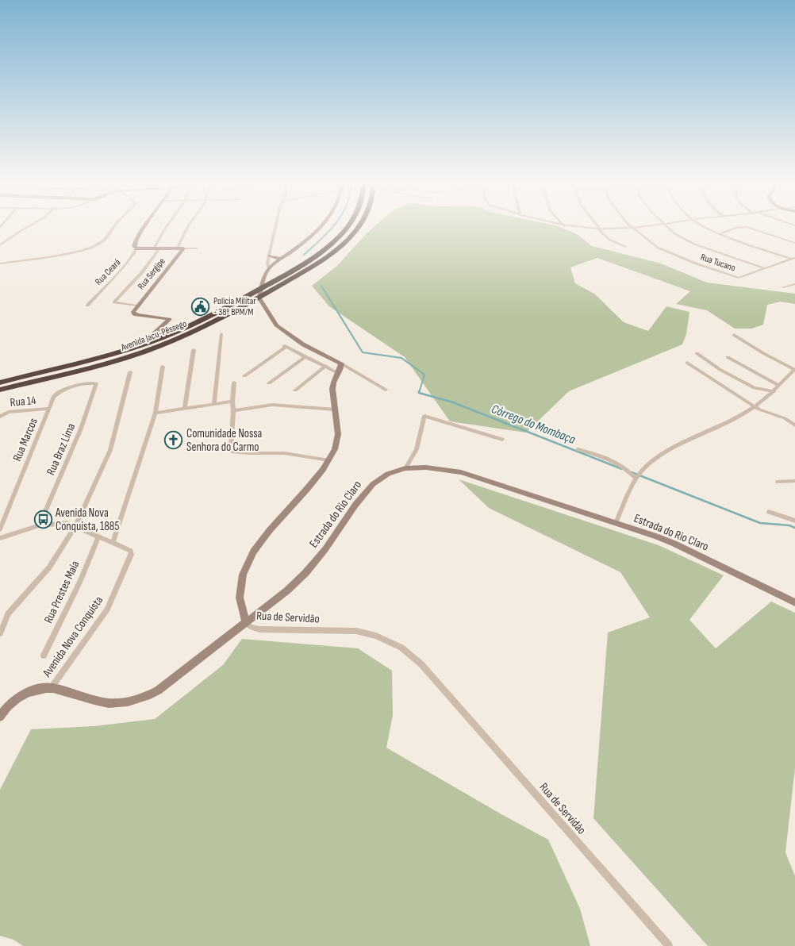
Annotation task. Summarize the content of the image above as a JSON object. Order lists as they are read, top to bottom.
{
  "streets": {
    "highway": ["Avenida Jacu-Pêssego"],
    "main road": ["Rua Sergipe", "Estrada do Rio Claro", "Rua de Servidão"],
    "street": [
      "Rua Tucano",
      "Rua Ceará",
      "Rua 14",
      "Rua Marcos",
      "Rua Braz Lima",
      "Rua Prestes Maia",
      "Avenida Nova Conquista"
    ]
  },
  "crossings": [
    ["Rua 14", "Rua Marcos"],
    ["Rua Marcos", "Rua Braz Lima"],
    ["Rua Braz Lima", "Avenida Nova Conquista"],
    ["Estrada do Rio Claro", "Rua de Servidão"],
    ["Estrada do Rio Claro", "Avenida Nova Conquista"],
    ["Rua Prestes Maia", "Avenida Nova Conquista"]
  ],
  "water": ["Córrego do Mombaça"],
  "places": {
    "public building": ["Polícia Militar - 38º BPM/M"],
    "church": ["Comunidade Nossa Senhora do Carmo"],
    "bus stop": ["Avenida Nova Conquista, 1885"]
  }
}
